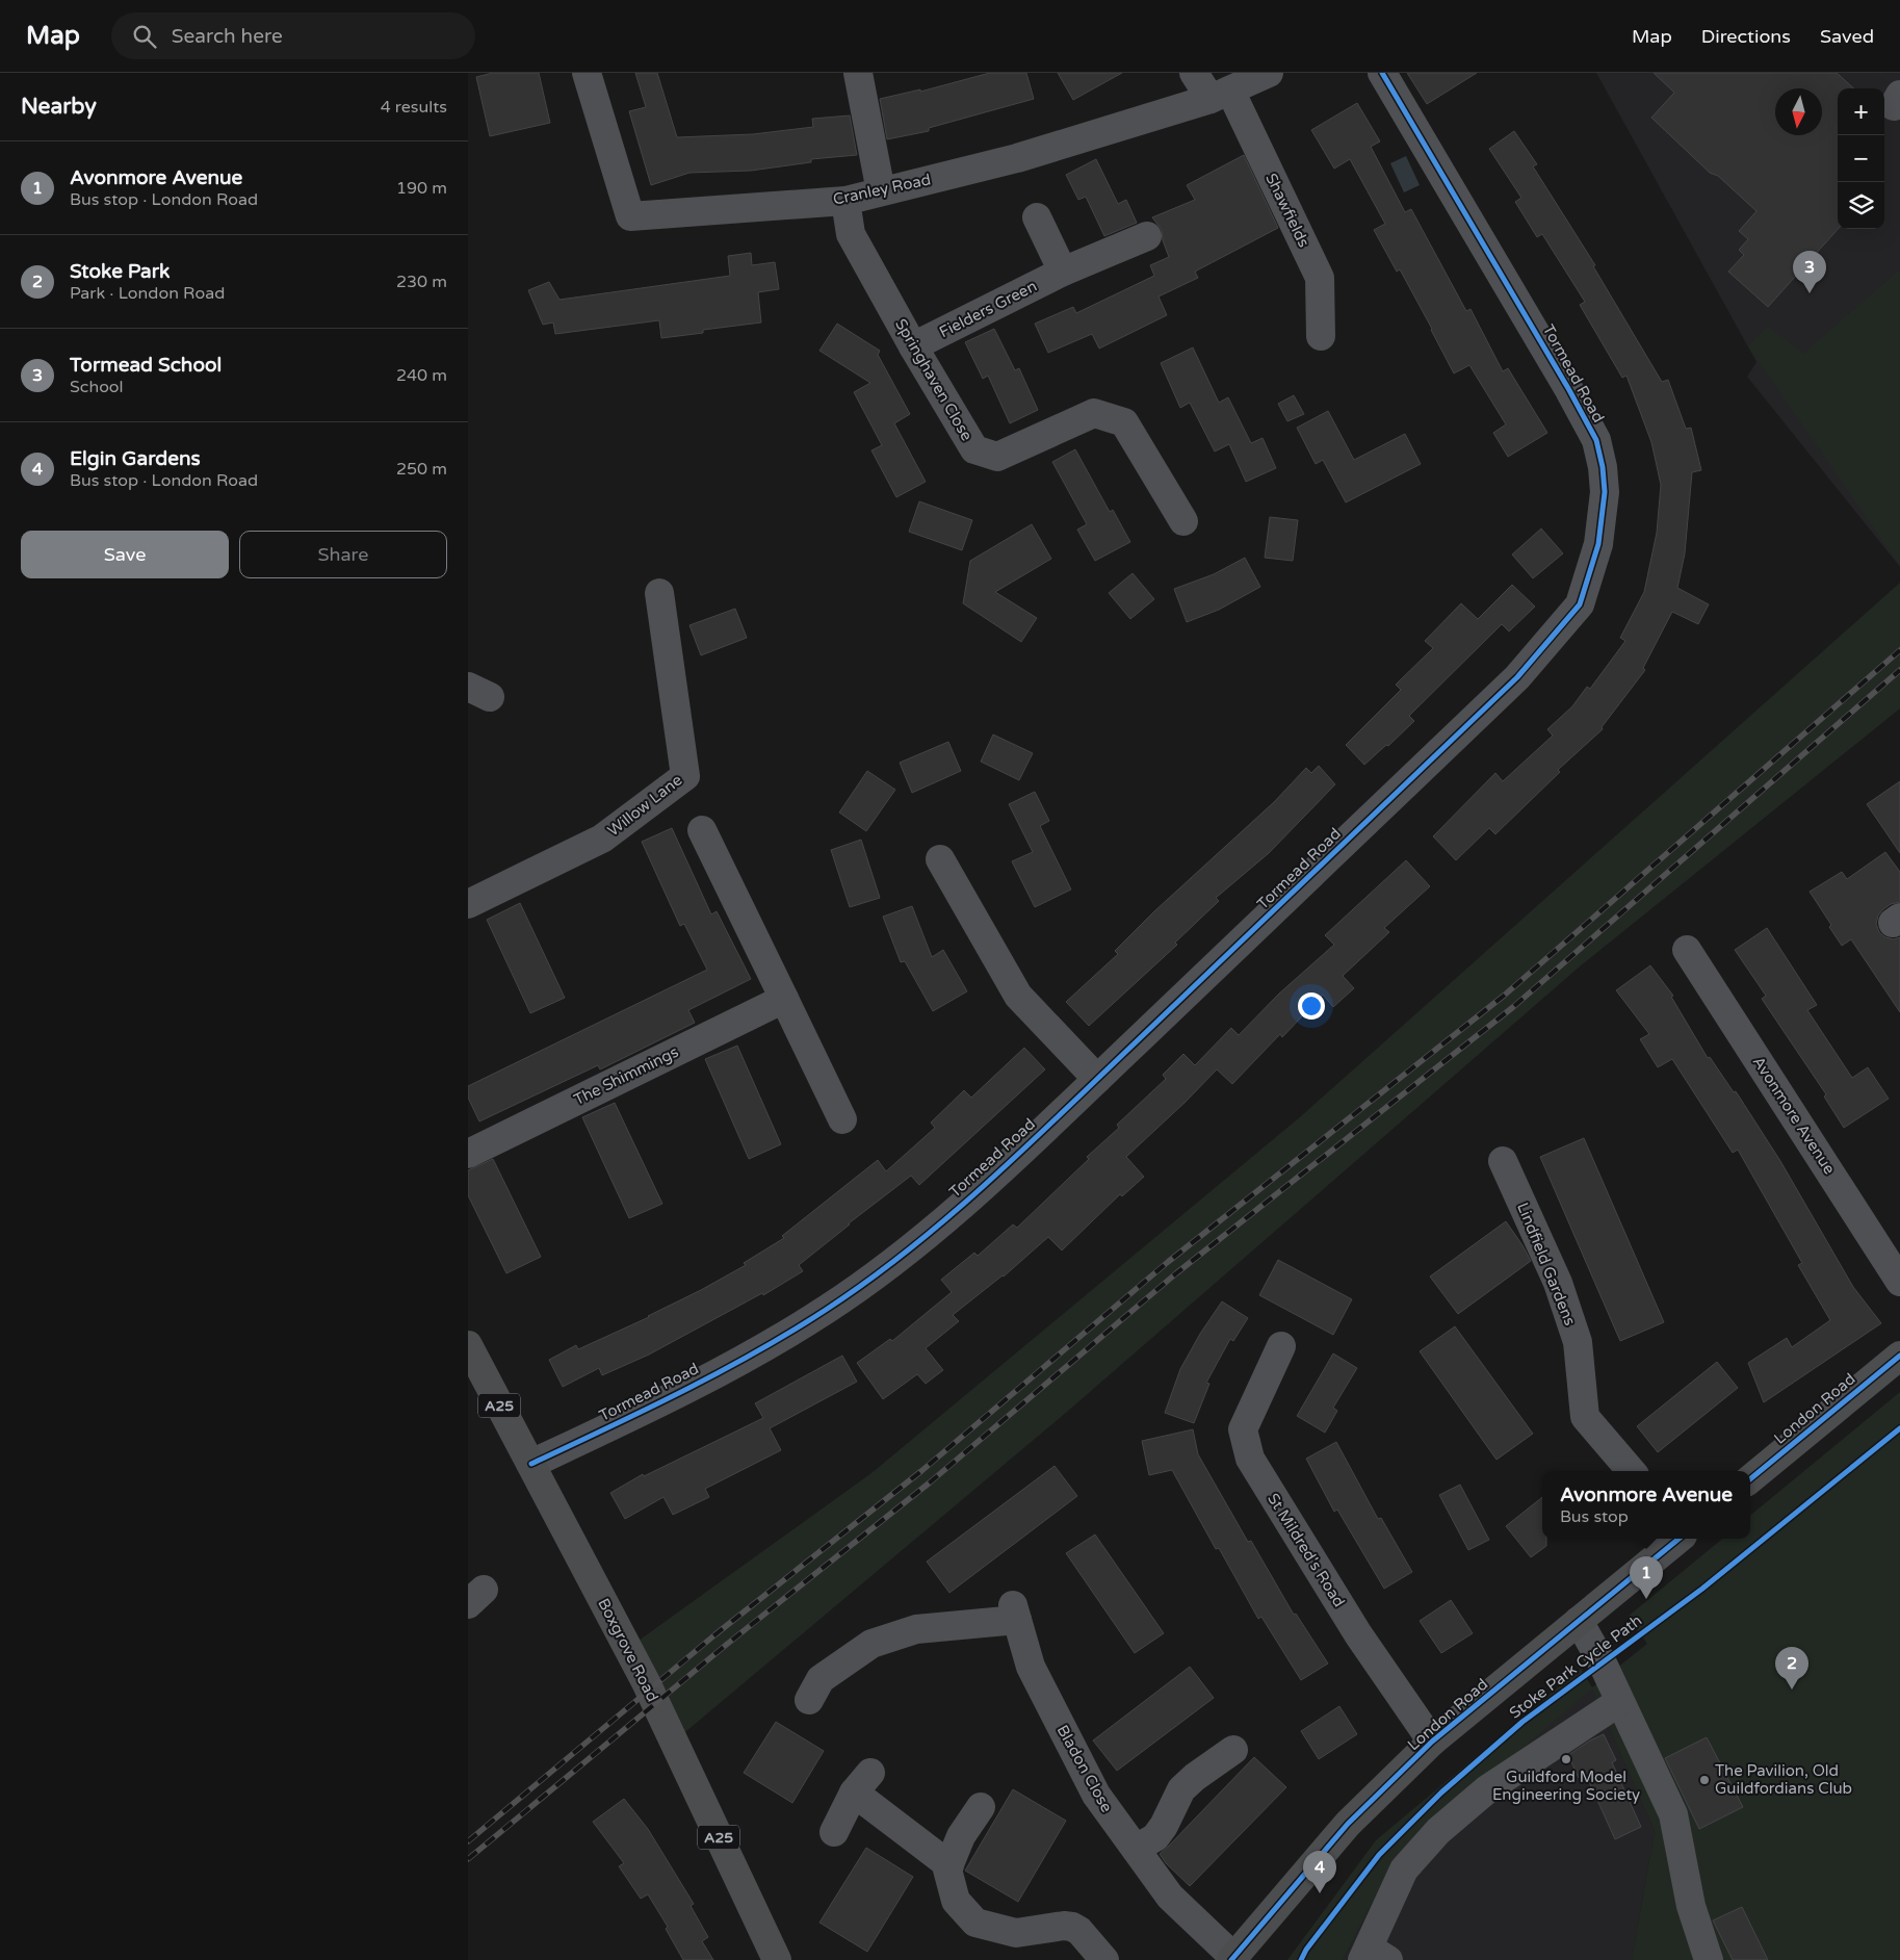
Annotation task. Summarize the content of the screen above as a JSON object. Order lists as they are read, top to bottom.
{
  "streets": {
    "main road": ["A25", "London Road", "Boxgrove Road"],
    "street": [
      "Cranley Road",
      "Shawfields",
      "Fielders Green",
      "Tormead Road",
      "Springhaven Close",
      "Willow Lane",
      "The Shimmings",
      "Avonmore Avenue",
      "Lindfield Gardens",
      "St Mildred's Road",
      "Bladon Close"
    ],
    "cycle path": ["Stoke Park Cycle Path"]
  },
  "crossings": [
    ["Cranley Road", "Shawfields"],
    ["Cranley Road", "Springhaven Close"],
    ["Fielders Green", "Springhaven Close"],
    ["Tormead Road", "Boxgrove Road"],
    ["London Road", "St Mildred's Road"],
    ["London Road", "Bladon Close"]
  ],
  "places": ["Guildford Model Engineering Society", "The Pavilion, Old Guildfordians Club"],
  "north": "bottom",
  "page": {
    "header": "Map",
    "search": "Search here",
    "nav": ["Map", "Directions", "Saved"],
    "heading": ["Nearby", "4 results"],
    "map_buttons": ["+", "−"],
    "list": [
      {
        "mark": "1",
        "name": "Avonmore Avenue",
        "note": "Bus stop · London Road",
        "value": "190 m"
      },
      {
        "mark": "2",
        "name": "Stoke Park",
        "note": "Park · London Road",
        "value": "230 m"
      },
      {
        "mark": "3",
        "name": "Tormead School",
        "note": "School",
        "value": "240 m"
      },
      {
        "mark": "4",
        "name": "Elgin Gardens",
        "note": "Bus stop · London Road",
        "value": "250 m"
      }
    ],
    "pins": [
      "3",
      "1",
      "2",
      "4"
    ],
    "buttons": ["Save", "Share"],
    "popup": ["Avonmore Avenue", "Bus stop"]
  }
}
